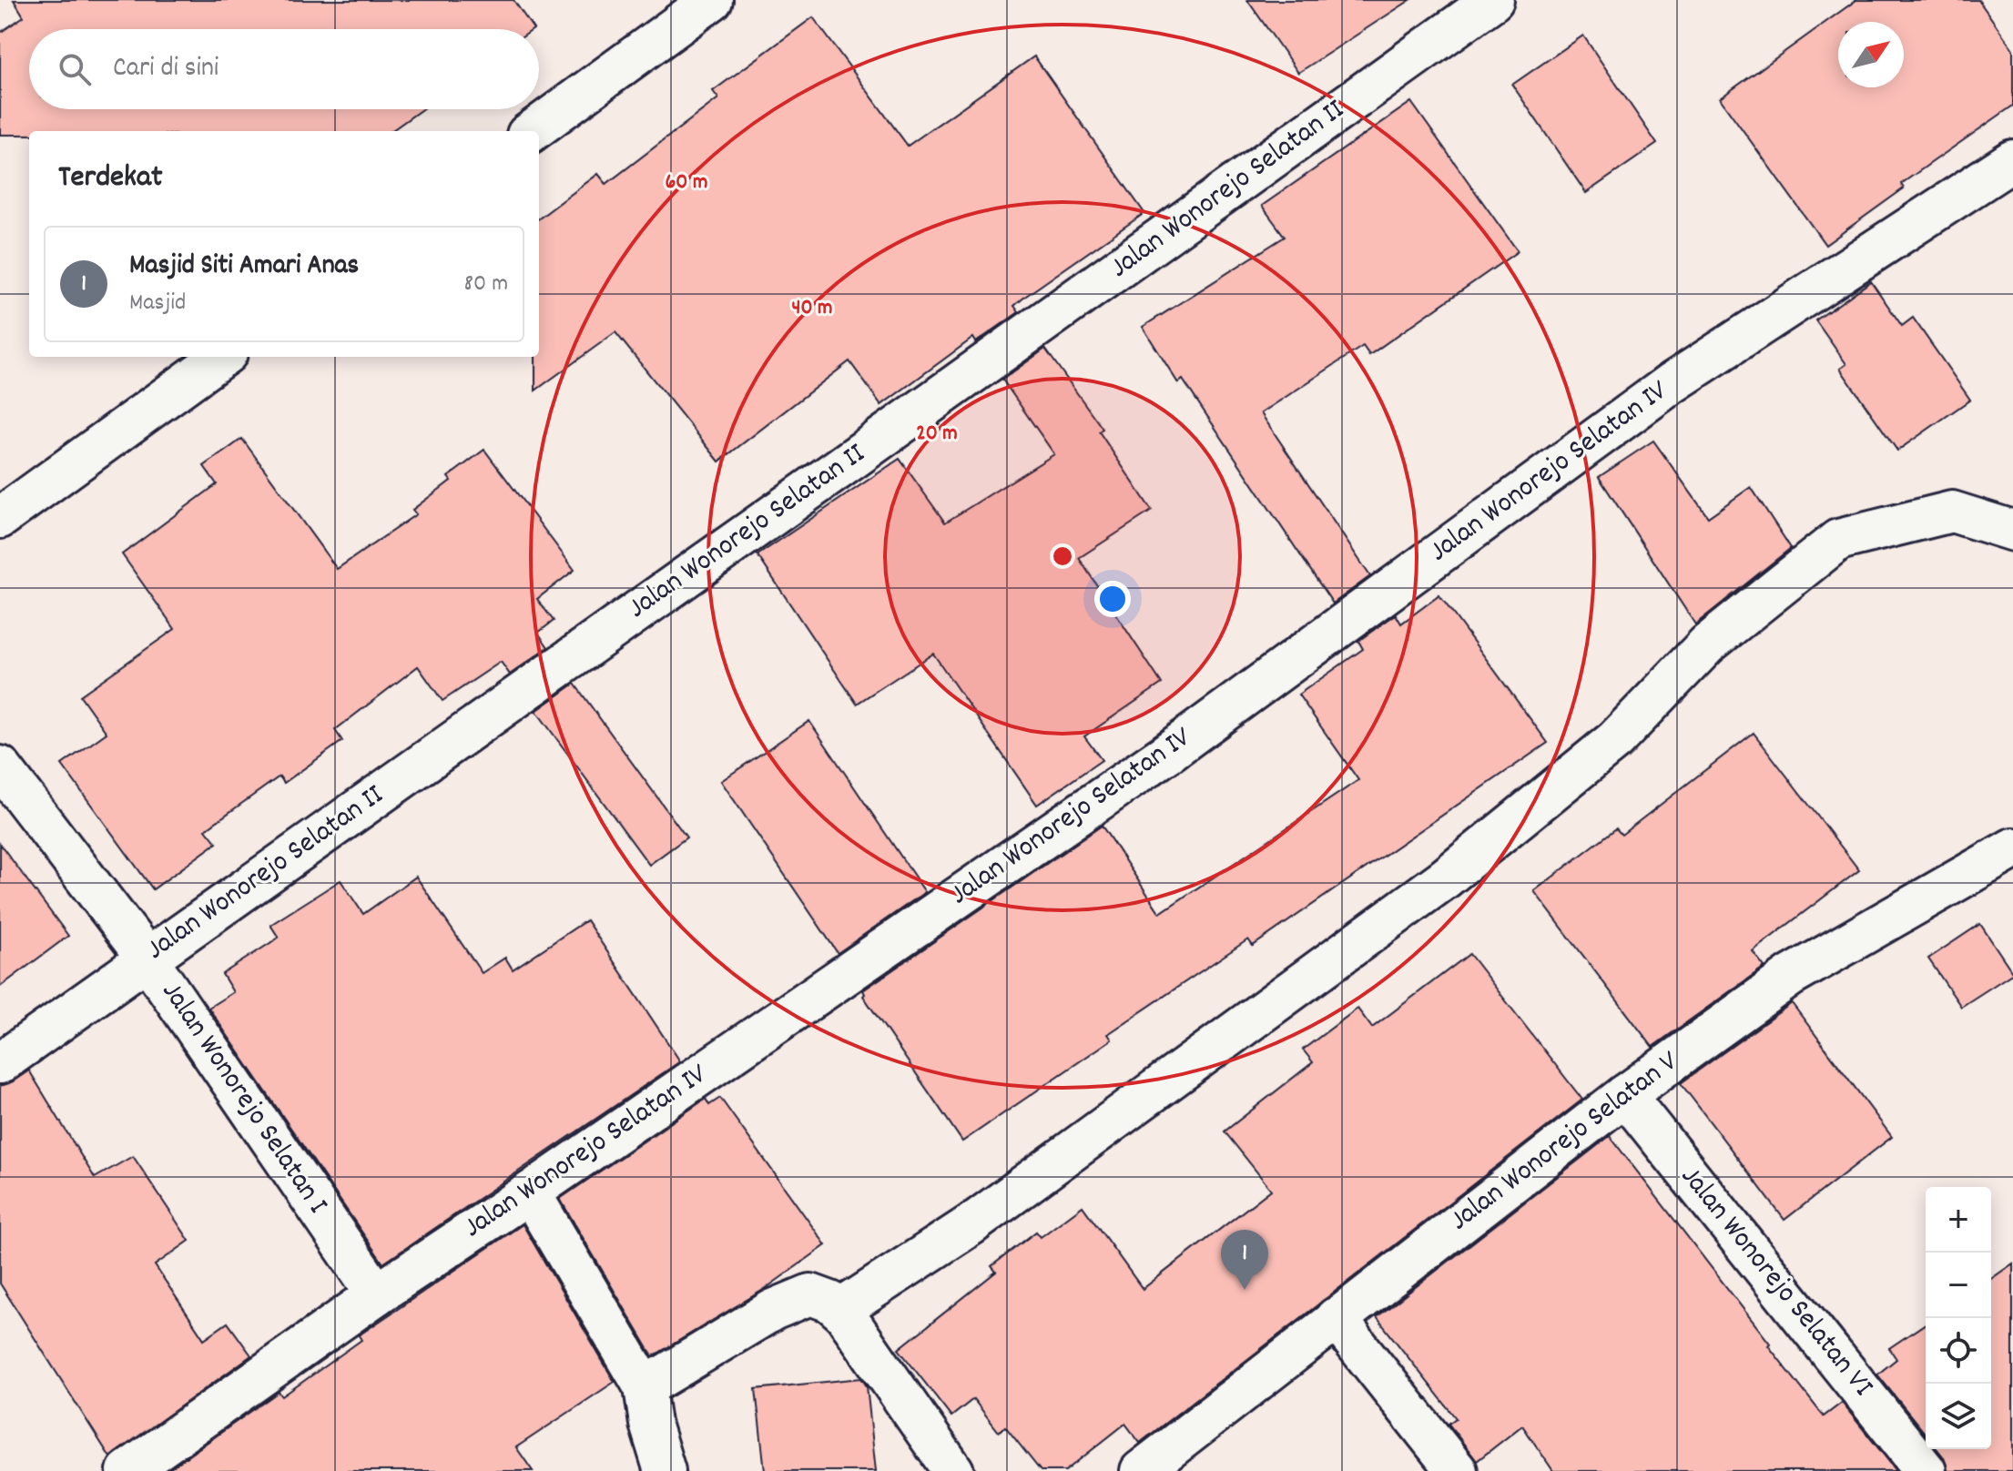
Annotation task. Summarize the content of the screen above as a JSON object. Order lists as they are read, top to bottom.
{
  "streets": {
    "street": [
      "Jalan Wonorejo Selatan II",
      "Jalan Wonorejo Selatan IV",
      "Jalan Wonorejo Selatan I",
      "Jalan Wonorejo Selatan V",
      "Jalan Wonorejo Selatan VI"
    ]
  },
  "crossings": [
    ["Jalan Wonorejo Selatan II", "Jalan Wonorejo Selatan I"],
    ["Jalan Wonorejo Selatan IV", "Jalan Wonorejo Selatan I"],
    ["Jalan Wonorejo Selatan V", "Jalan Wonorejo Selatan VI"]
  ],
  "north": "top right",
  "page": {
    "search": "Cari di sini",
    "heading": "Terdekat",
    "list": [
      {
        "mark": "1",
        "name": "Masjid Siti Amari Anas",
        "note": "Masjid",
        "value": "80 m"
      }
    ],
    "map_buttons": ["+", "−"],
    "pins": "1"
  },
  "rings": ["60 m", "40 m", "20 m"]
}
